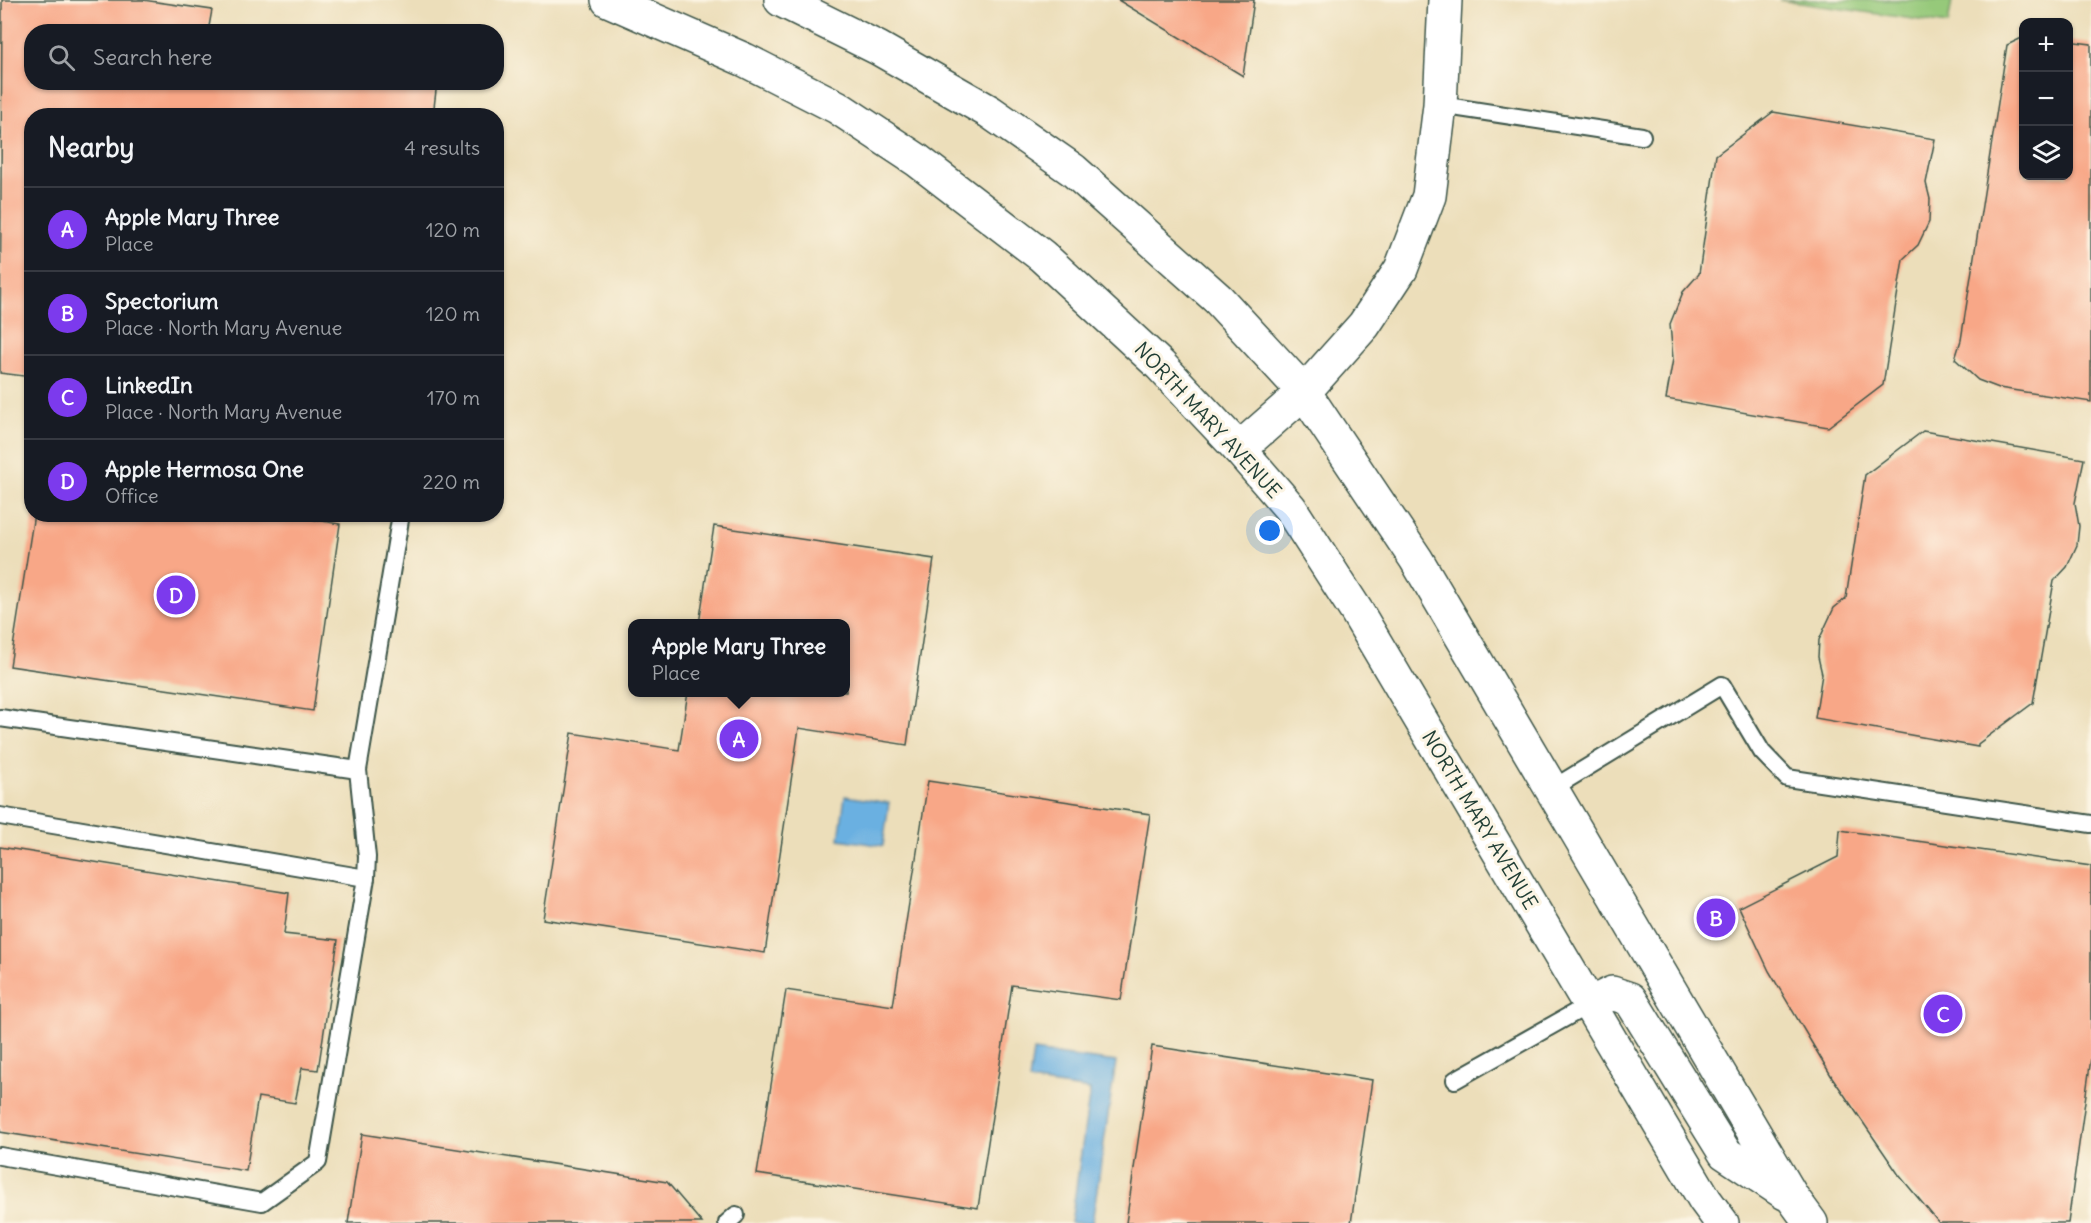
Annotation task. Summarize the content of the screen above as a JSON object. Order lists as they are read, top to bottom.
{
  "streets": {
    "main road": ["NORTH MARY AVENUE"]
  },
  "page": {
    "map_buttons": ["+", "−"],
    "search": "Search here",
    "heading": ["Nearby", "4 results"],
    "list": [
      {
        "mark": "A",
        "name": "Apple Mary Three",
        "note": "Place",
        "value": "120 m"
      },
      {
        "mark": "B",
        "name": "Spectorium",
        "note": "Place · North Mary Avenue",
        "value": "120 m"
      },
      {
        "mark": "C",
        "name": "LinkedIn",
        "note": "Place · North Mary Avenue",
        "value": "170 m"
      },
      {
        "mark": "D",
        "name": "Apple Hermosa One",
        "note": "Office",
        "value": "220 m"
      }
    ],
    "pins": [
      "D",
      "A",
      "B",
      "C"
    ],
    "popup": ["Apple Mary Three", "Place"]
  }
}
